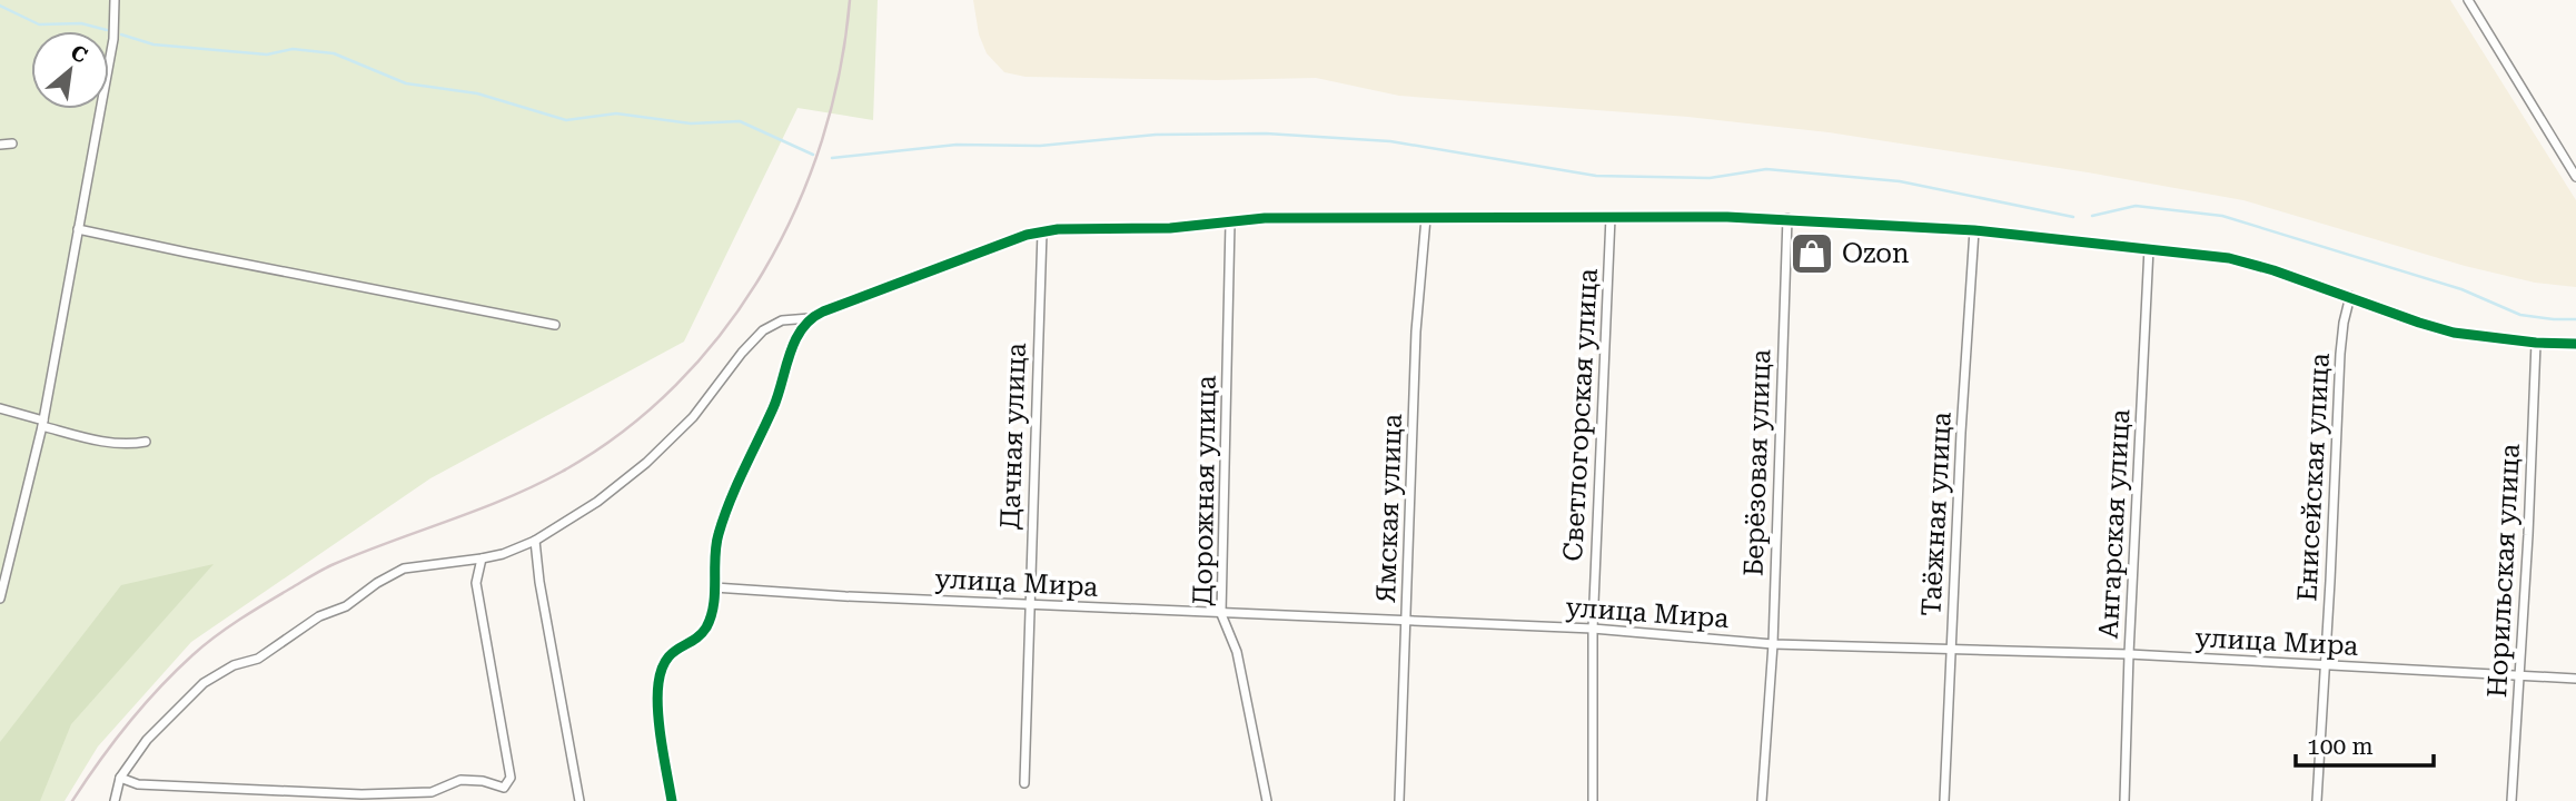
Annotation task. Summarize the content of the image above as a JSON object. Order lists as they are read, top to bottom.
{
  "streets": {
    "street": [
      "Светлогорская улица",
      "Дачная улица",
      "Берёзовая улица",
      "Енисейская улица",
      "Дорожная улица",
      "Ямская улица",
      "Таёжная улица",
      "Ангарская улица",
      "Норильская улица",
      "улица Мира"
    ]
  },
  "crossings": [
    ["Светлогорская улица", "улица Мира"],
    ["Дачная улица", "улица Мира"],
    ["Берёзовая улица", "улица Мира"],
    ["Енисейская улица", "улица Мира"],
    ["Дорожная улица", "улица Мира"],
    ["Ямская улица", "улица Мира"],
    ["Таёжная улица", "улица Мира"],
    ["Ангарская улица", "улица Мира"],
    ["Норильская улица", "улица Мира"]
  ],
  "places": {
    "shop": ["Ozon"]
  },
  "scale_bar": "100 m",
  "north": "top right"
}
